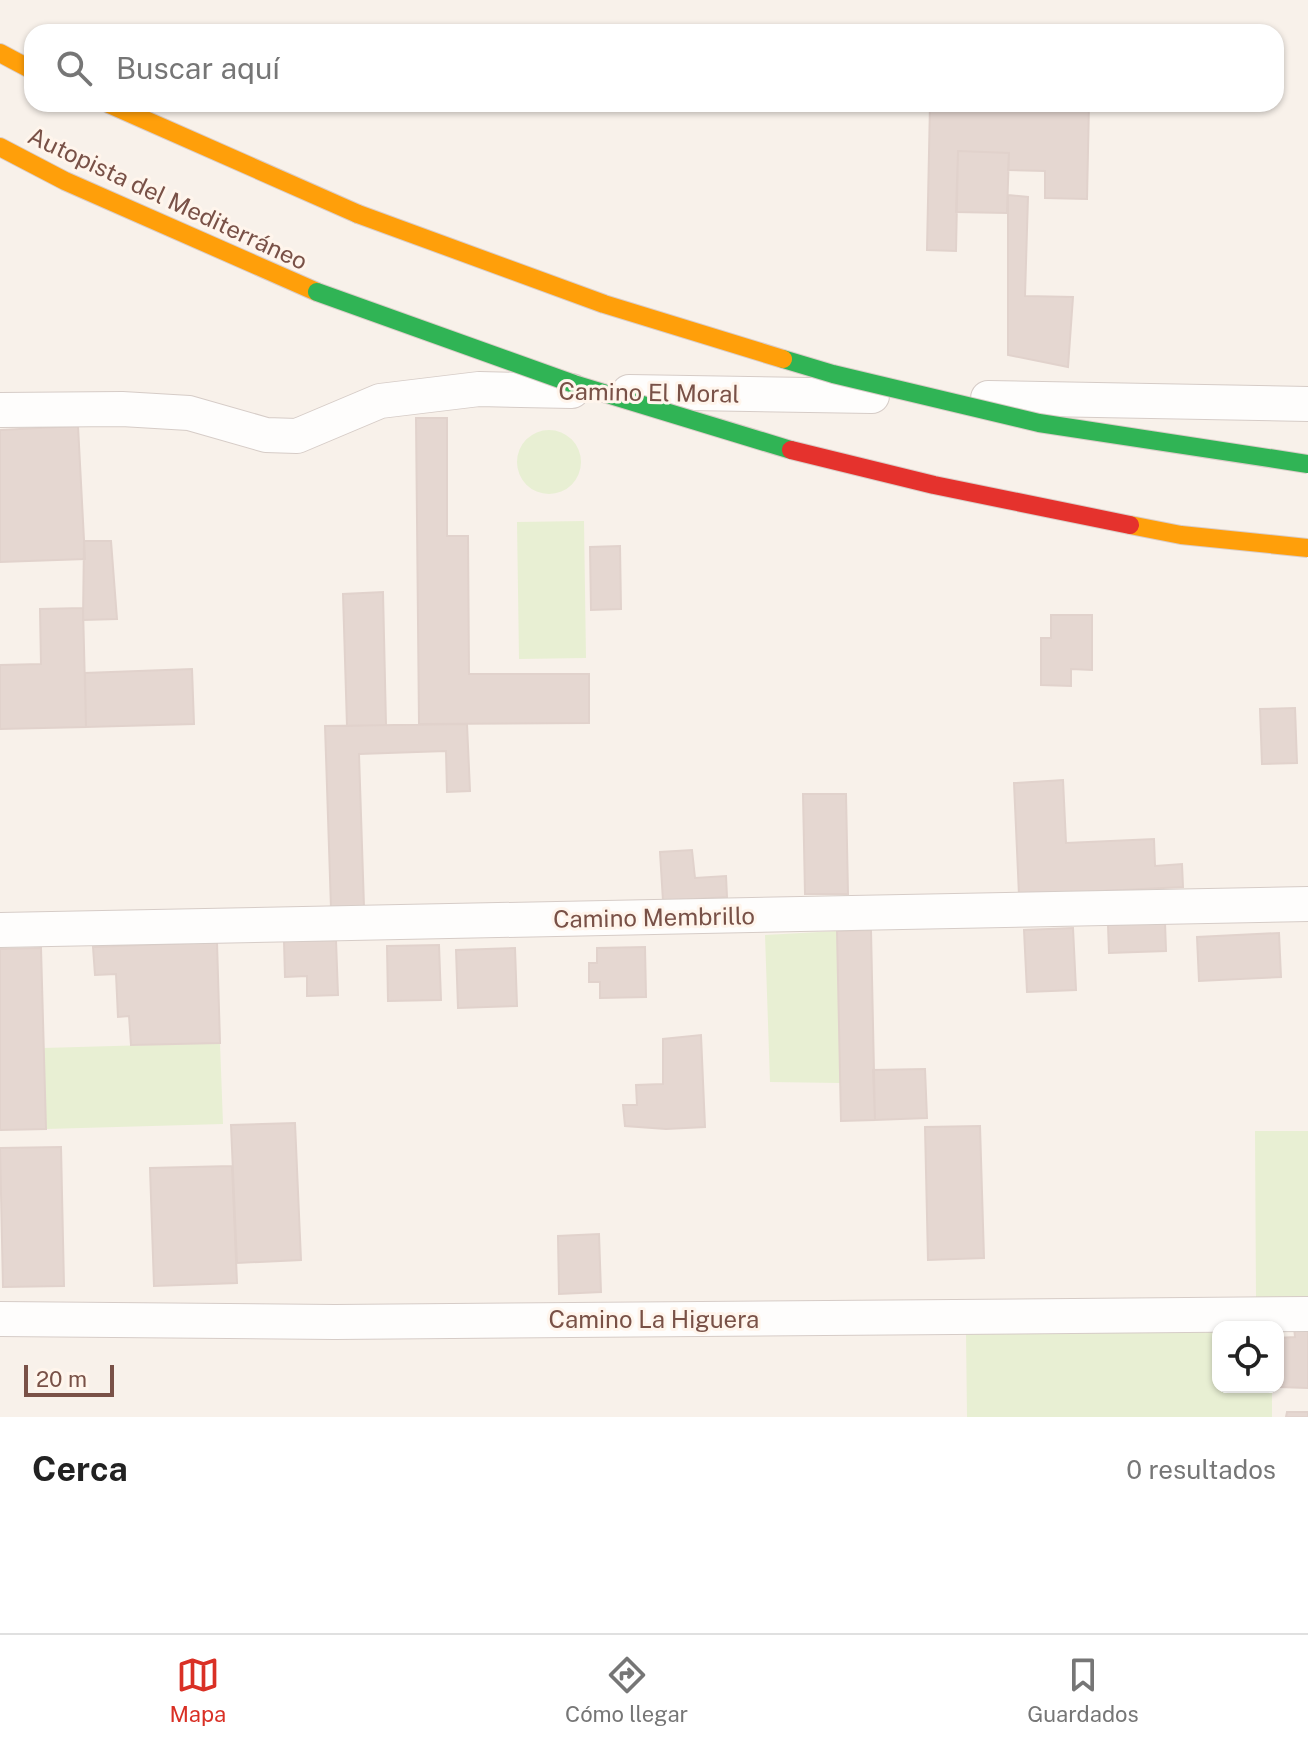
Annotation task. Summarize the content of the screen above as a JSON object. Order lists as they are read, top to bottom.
{
  "streets": {
    "highway": ["Autopista del Mediterráneo"],
    "street": ["Camino El Moral", "Camino Membrillo", "Camino La Higuera"]
  },
  "scale_bar": "20 m",
  "page": {
    "search": "Buscar aquí",
    "scale": "20 m",
    "heading": ["Cerca", "0 resultados"],
    "nav": ["Mapa", "Cómo llegar", "Guardados"]
  }
}
